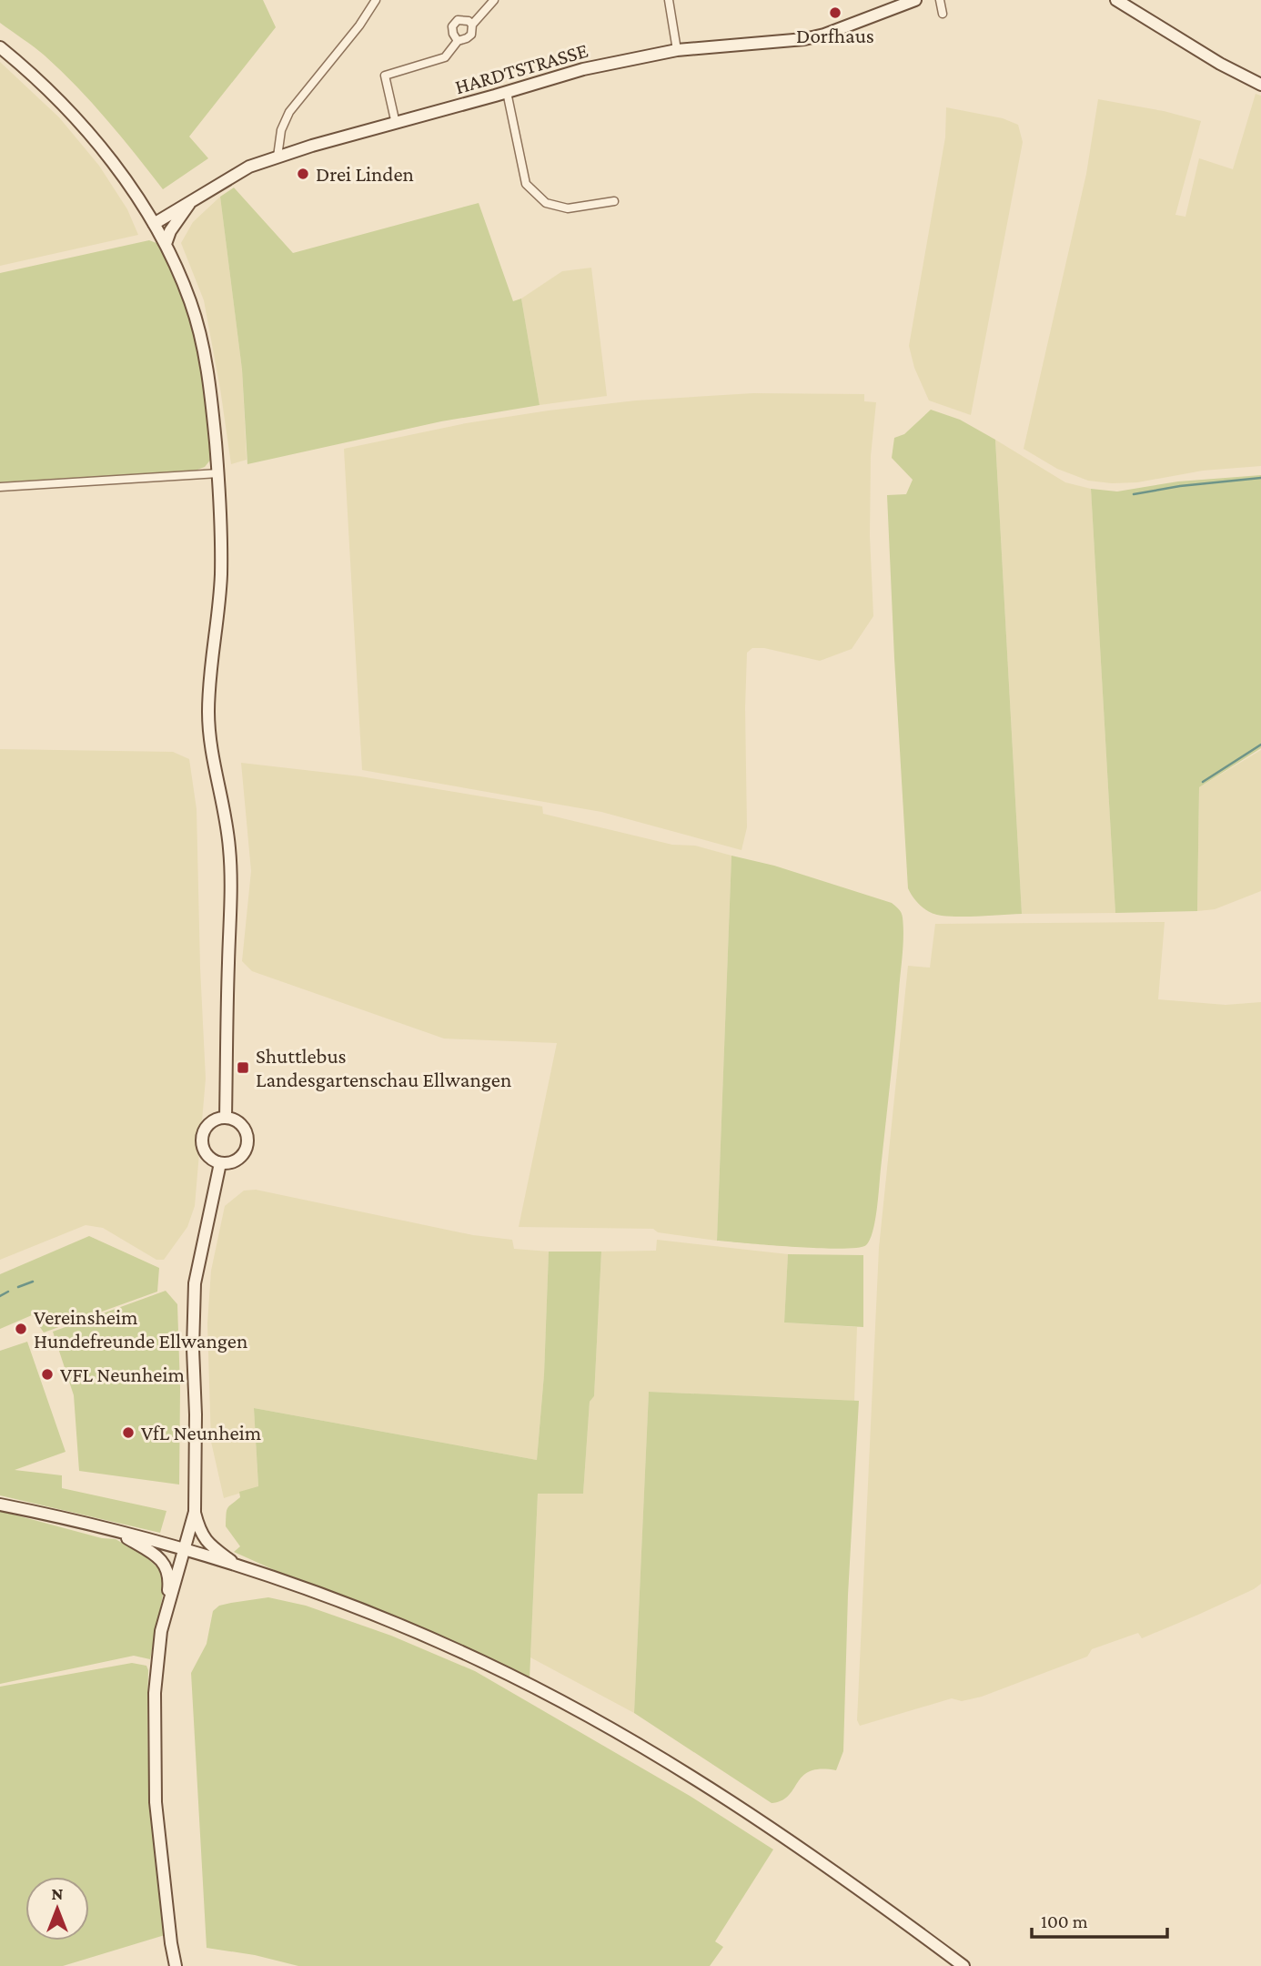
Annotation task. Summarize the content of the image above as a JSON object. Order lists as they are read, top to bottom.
{
  "streets": {
    "main road": ["HARDTSTRASSE"]
  },
  "places": {
    "other": [
      "Dorfhaus",
      "Drei Linden",
      "Vereinsheim Hundefreunde Ellwangen",
      "VFL Neunheim",
      "VfL Neunheim"
    ],
    "transit": ["Shuttlebus Landesgartenschau Ellwangen"]
  },
  "scale_bar": "100 m",
  "north": "top"
}
